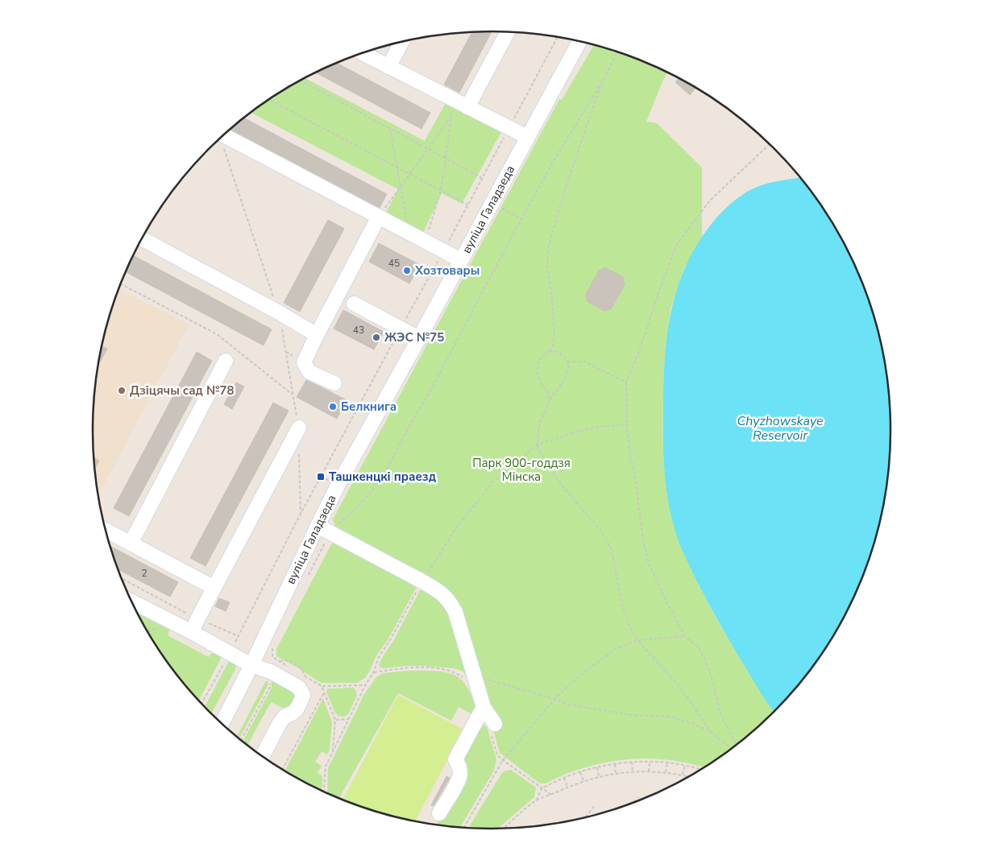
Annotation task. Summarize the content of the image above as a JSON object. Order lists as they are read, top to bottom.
{
  "streets": {
    "street": ["вуліца Галадзеда"]
  },
  "water": ["Chyzhowskaye Reservoir"],
  "parks": ["Парк 900-годдзя Мінска"],
  "places": {
    "other": [
      "Хозтовары",
      "ЖЭС №75",
      "Дзіцячы сад №78",
      "Белкнига"
    ],
    "transit": ["Ташкенцкі праезд"]
  },
  "house_numbers": ["45", "43", "2"]
}
